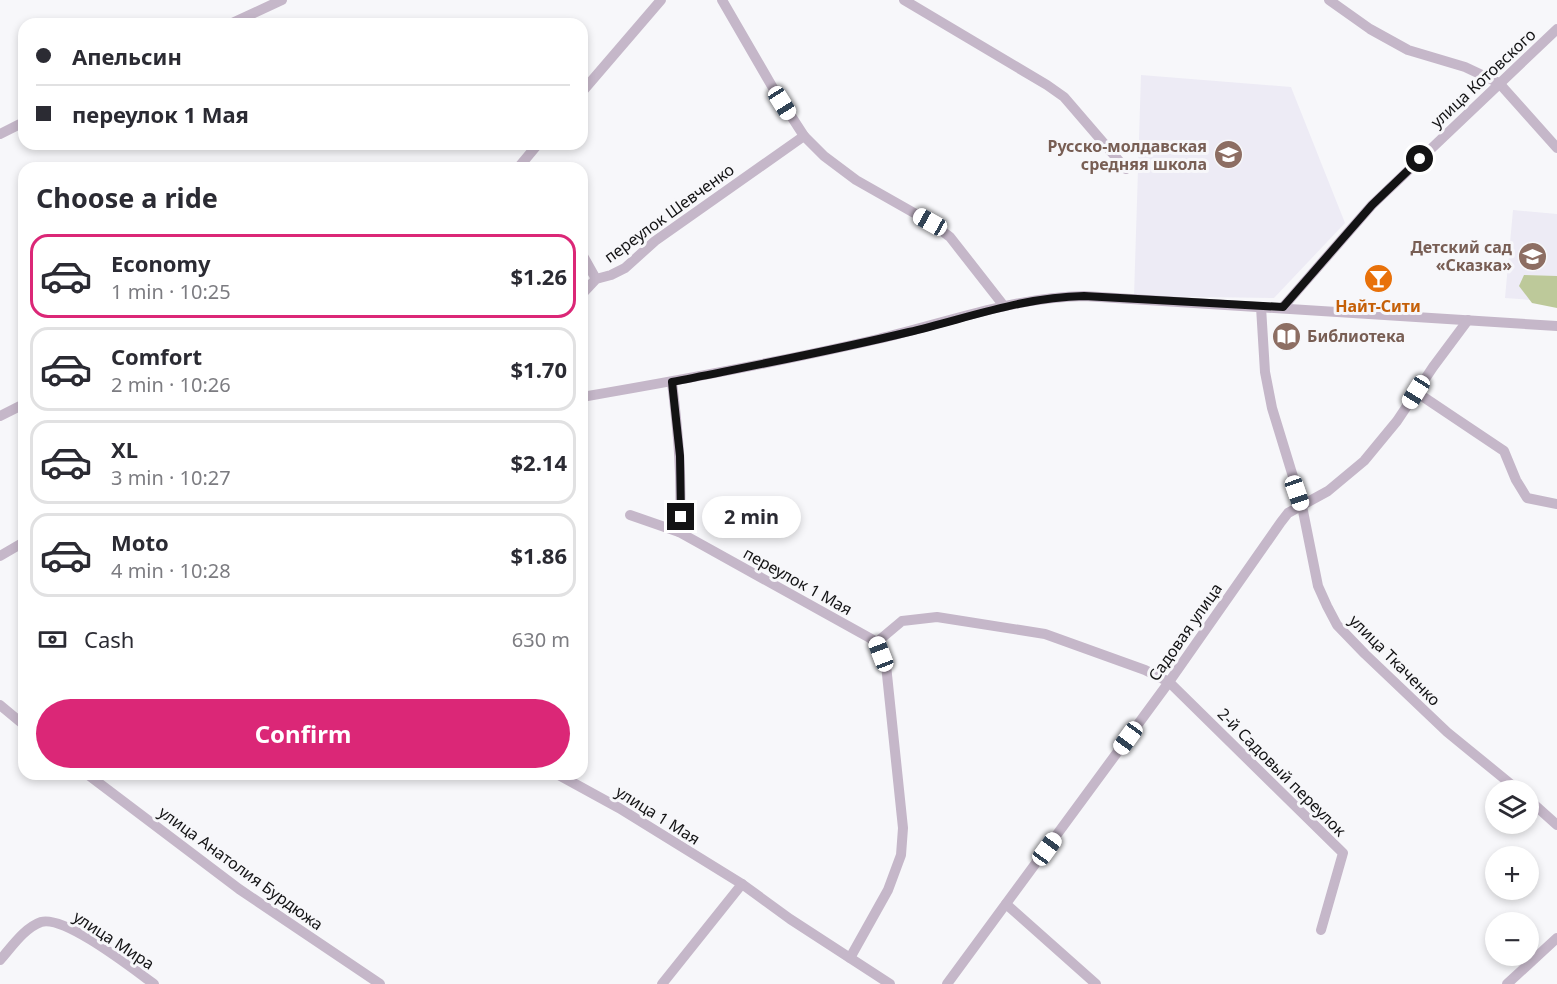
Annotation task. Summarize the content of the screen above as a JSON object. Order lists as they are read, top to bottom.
{
  "streets": {
    "street": [
      "улица Котовского",
      "переулок Шевченко",
      "переулок 1 Мая",
      "Садовая улица",
      "улица Ткаченко",
      "2-й Садовый переулок",
      "улица 1 Мая",
      "улица Анатолия Бурдюжа",
      "улица Мира"
    ]
  },
  "crossings": [
    ["Садовая улица", "улица Ткаченко"],
    ["Садовая улица", "2-й Садовый переулок"]
  ],
  "places": {
    "school or university": ["Русско-молдавская средняя школа", "Детский сад «Сказка»"],
    "bar": ["Найт-Сити"],
    "library": ["Библиотека"]
  },
  "page": {
    "banner": ["Апельсин", "переулок 1 Мая"],
    "heading": "Choose a ride",
    "list": [
      {
        "name": "Economy",
        "note": "1 min · 10:25",
        "value": "$1.26"
      },
      {
        "name": "Comfort",
        "note": "2 min · 10:26",
        "value": "$1.70"
      },
      {
        "name": "XL",
        "note": "3 min · 10:27",
        "value": "$2.14"
      },
      {
        "name": "Moto",
        "note": "4 min · 10:28",
        "value": "$1.86"
      }
    ],
    "bubble": "2 min",
    "pay": ["Cash", "630 m"],
    "buttons": "Confirm",
    "map_buttons": ["+", "−"]
  }
}
